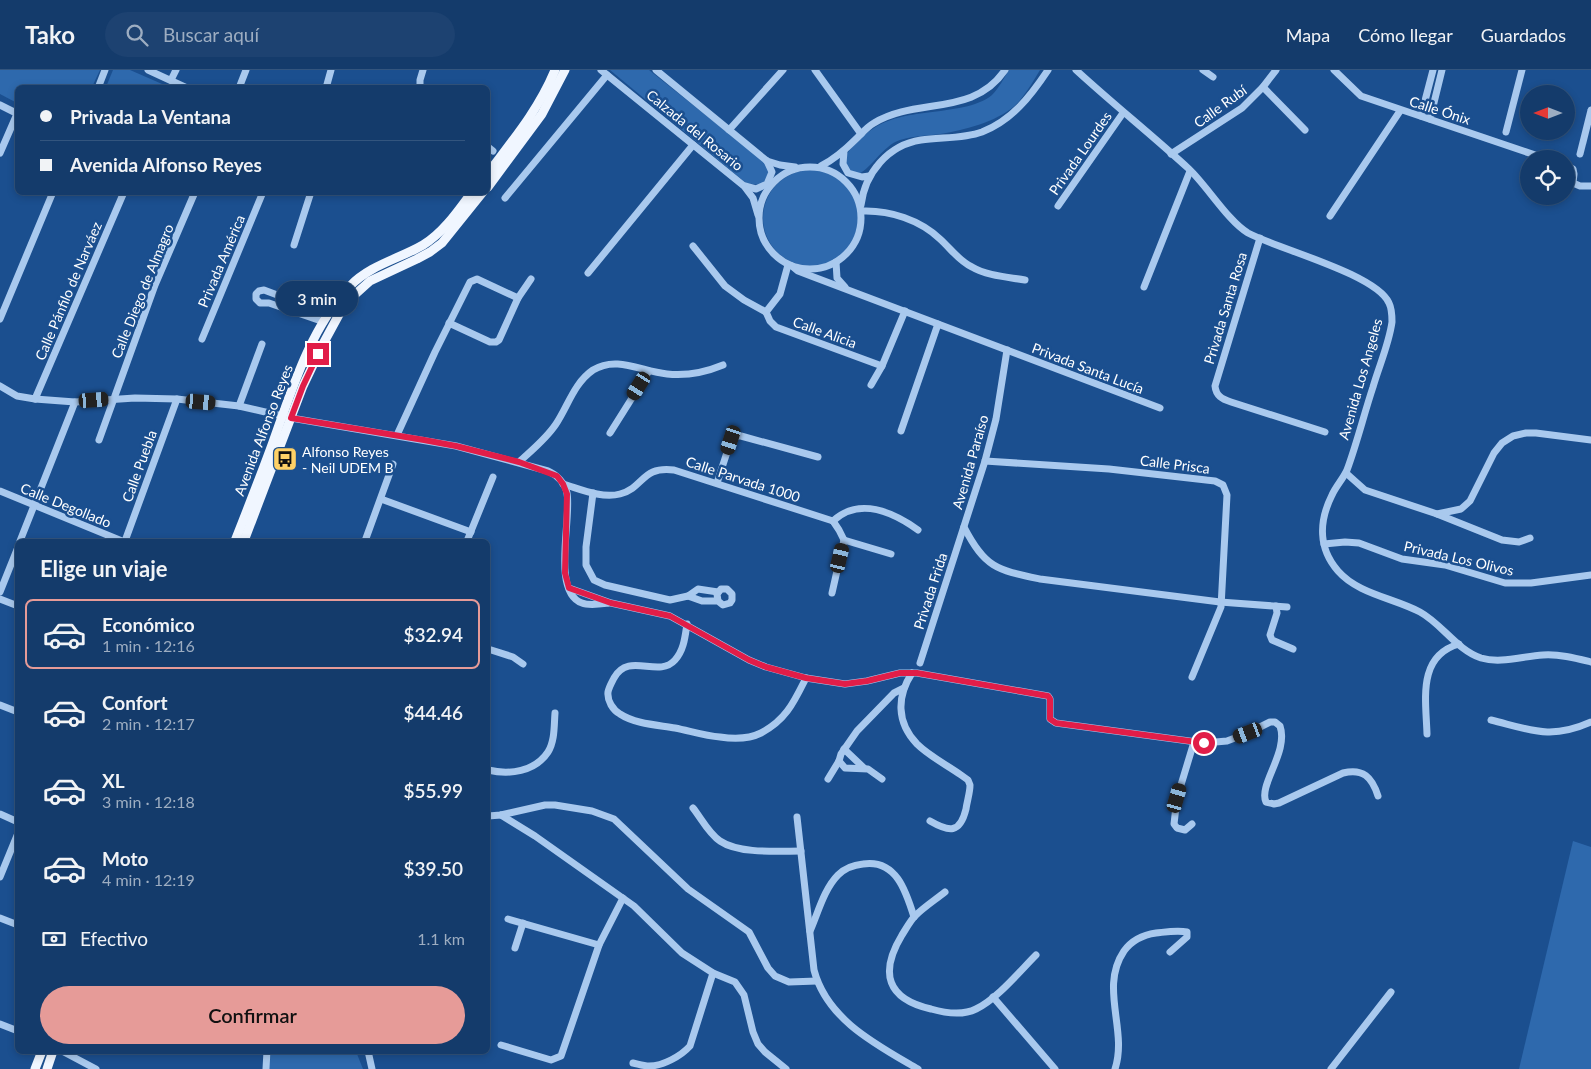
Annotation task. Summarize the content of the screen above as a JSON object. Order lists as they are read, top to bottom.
{
  "streets": {
    "main road": ["Avenida Alfonso Reyes"],
    "street": [
      "Calle Rubí",
      "Calle Ónix",
      "Calzada del Rosario",
      "Privada Lourdes",
      "Privada América",
      "Calle Pánfilo de Narváez",
      "Calle Diego de Almagro",
      "Privada Santa Rosa",
      "Calle Alicia",
      "Privada Santa Lucía",
      "Avenida Los Angeles",
      "Avenida Paraíso",
      "Calle Prisca",
      "Calle Puebla",
      "Calle Parvada 1000",
      "Calle Degollado",
      "Privada Los Olivos",
      "Privada Frida"
    ]
  },
  "crossings": [
    ["Calle Rubí", "Avenida Los Angeles"],
    ["Privada Lourdes", "Avenida Los Angeles"],
    ["Privada Santa Rosa", "Avenida Los Angeles"],
    ["Privada Santa Lucía", "Avenida Paraíso"],
    ["Avenida Los Angeles", "Privada Los Olivos"],
    ["Avenida Paraíso", "Calle Prisca"],
    ["Avenida Paraíso", "Privada Frida"]
  ],
  "places": {
    "bus stop": ["Alfonso Reyes - Neil UDEM B"]
  },
  "north": "left",
  "page": {
    "header": "Tako",
    "search": "Buscar aquí",
    "nav": ["Mapa", "Cómo llegar", "Guardados"],
    "banner": ["Privada La Ventana", "Avenida Alfonso Reyes"],
    "bubble": "3 min",
    "heading": "Elige un viaje",
    "list": [
      {
        "name": "Económico",
        "note": "1 min · 12:16",
        "value": "$32.94"
      },
      {
        "name": "Confort",
        "note": "2 min · 12:17",
        "value": "$44.46"
      },
      {
        "name": "XL",
        "note": "3 min · 12:18",
        "value": "$55.99"
      },
      {
        "name": "Moto",
        "note": "4 min · 12:19",
        "value": "$39.50"
      }
    ],
    "pay": ["Efectivo", "1.1 km"],
    "buttons": "Confirmar"
  }
}
